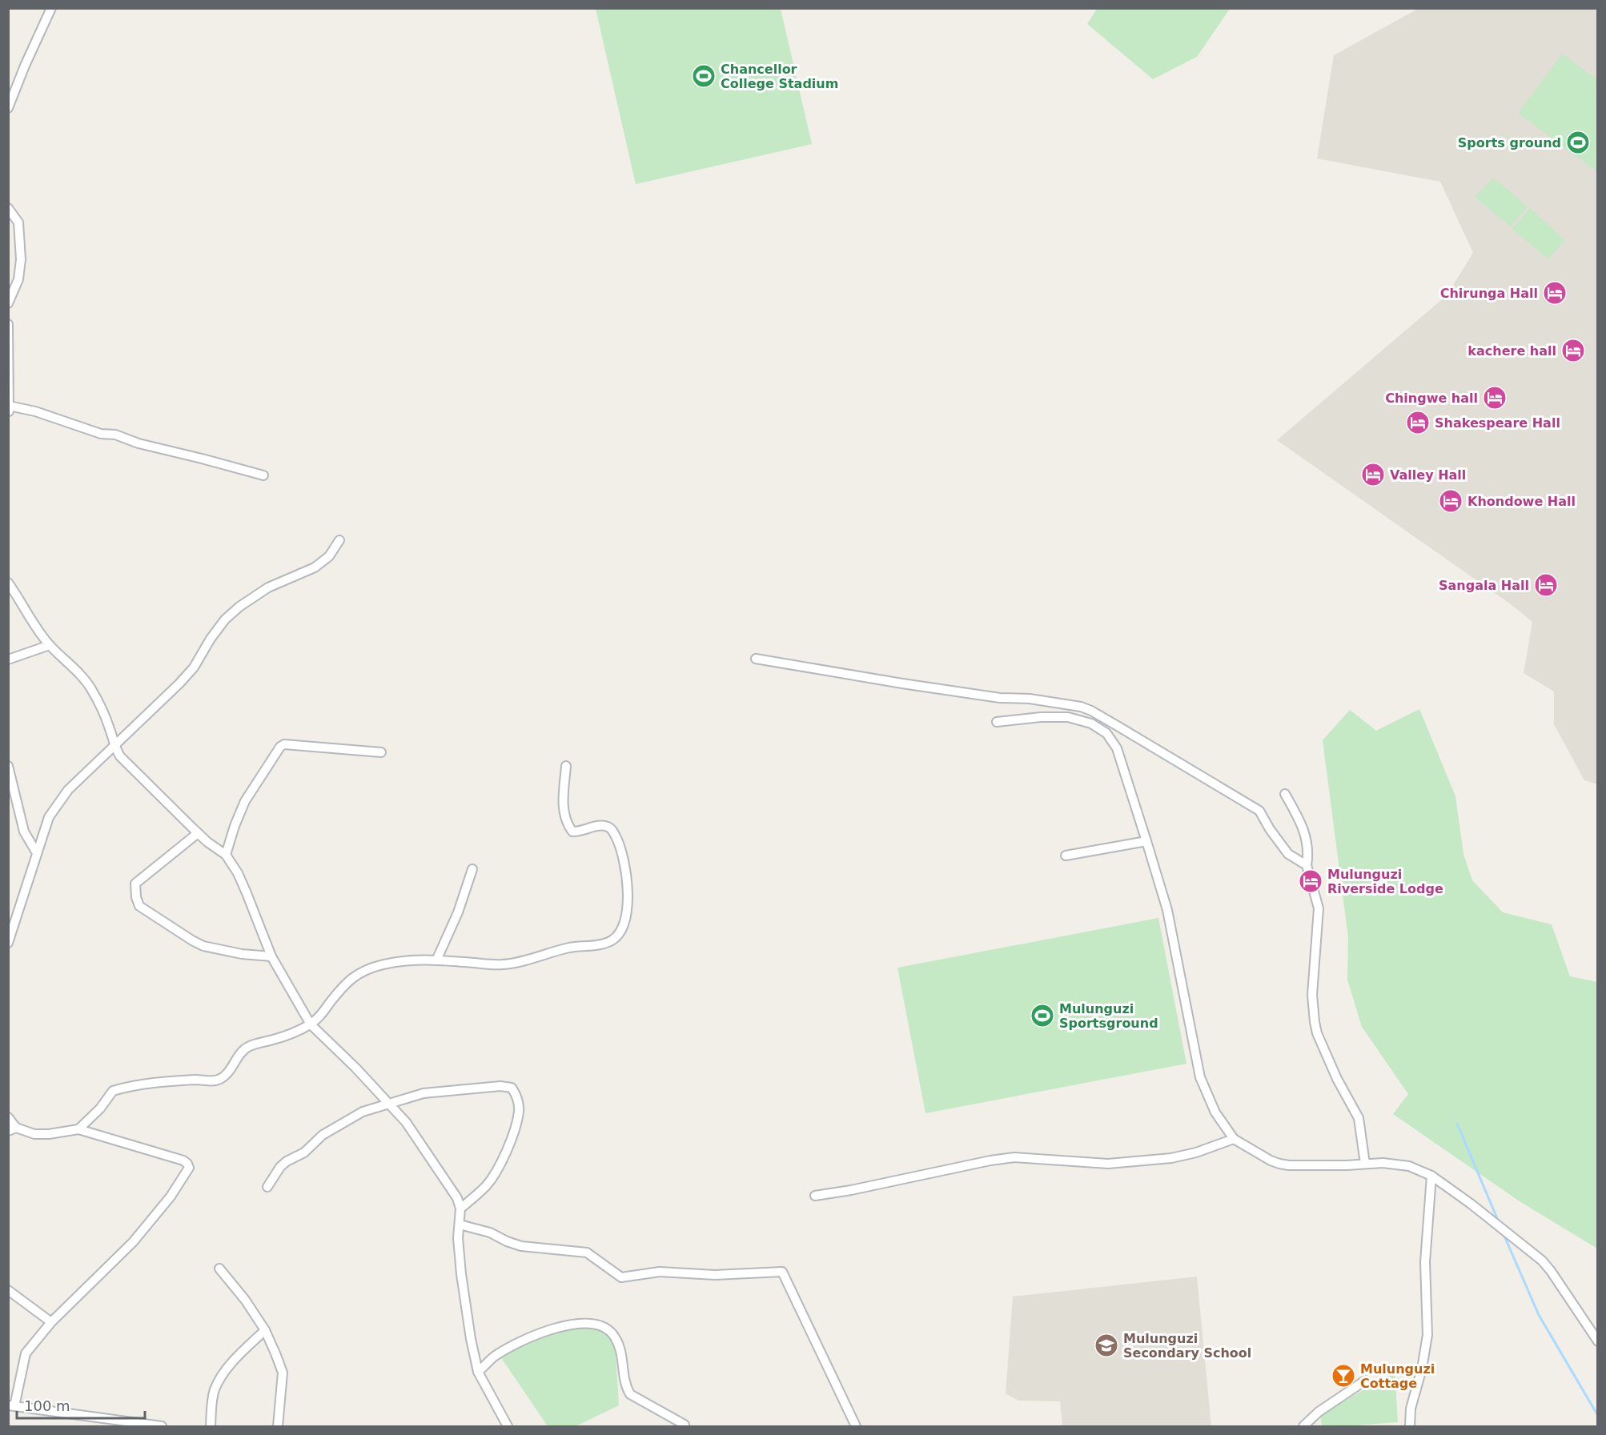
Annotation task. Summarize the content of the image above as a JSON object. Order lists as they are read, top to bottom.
{
  "places": {
    "sports": ["Chancellor College Stadium", "Sports ground", "Mulunguzi Sportsground"],
    "hotel": [
      "Chirunga Hall",
      "kachere hall",
      "Chingwe hall",
      "Shakespeare Hall",
      "Valley Hall",
      "Khondowe Hall",
      "Sangala Hall",
      "Mulunguzi Riverside Lodge"
    ],
    "school or university": ["Mulunguzi Secondary School"],
    "bar": ["Mulunguzi Cottage"]
  },
  "scale_bar": "100 m"
}
